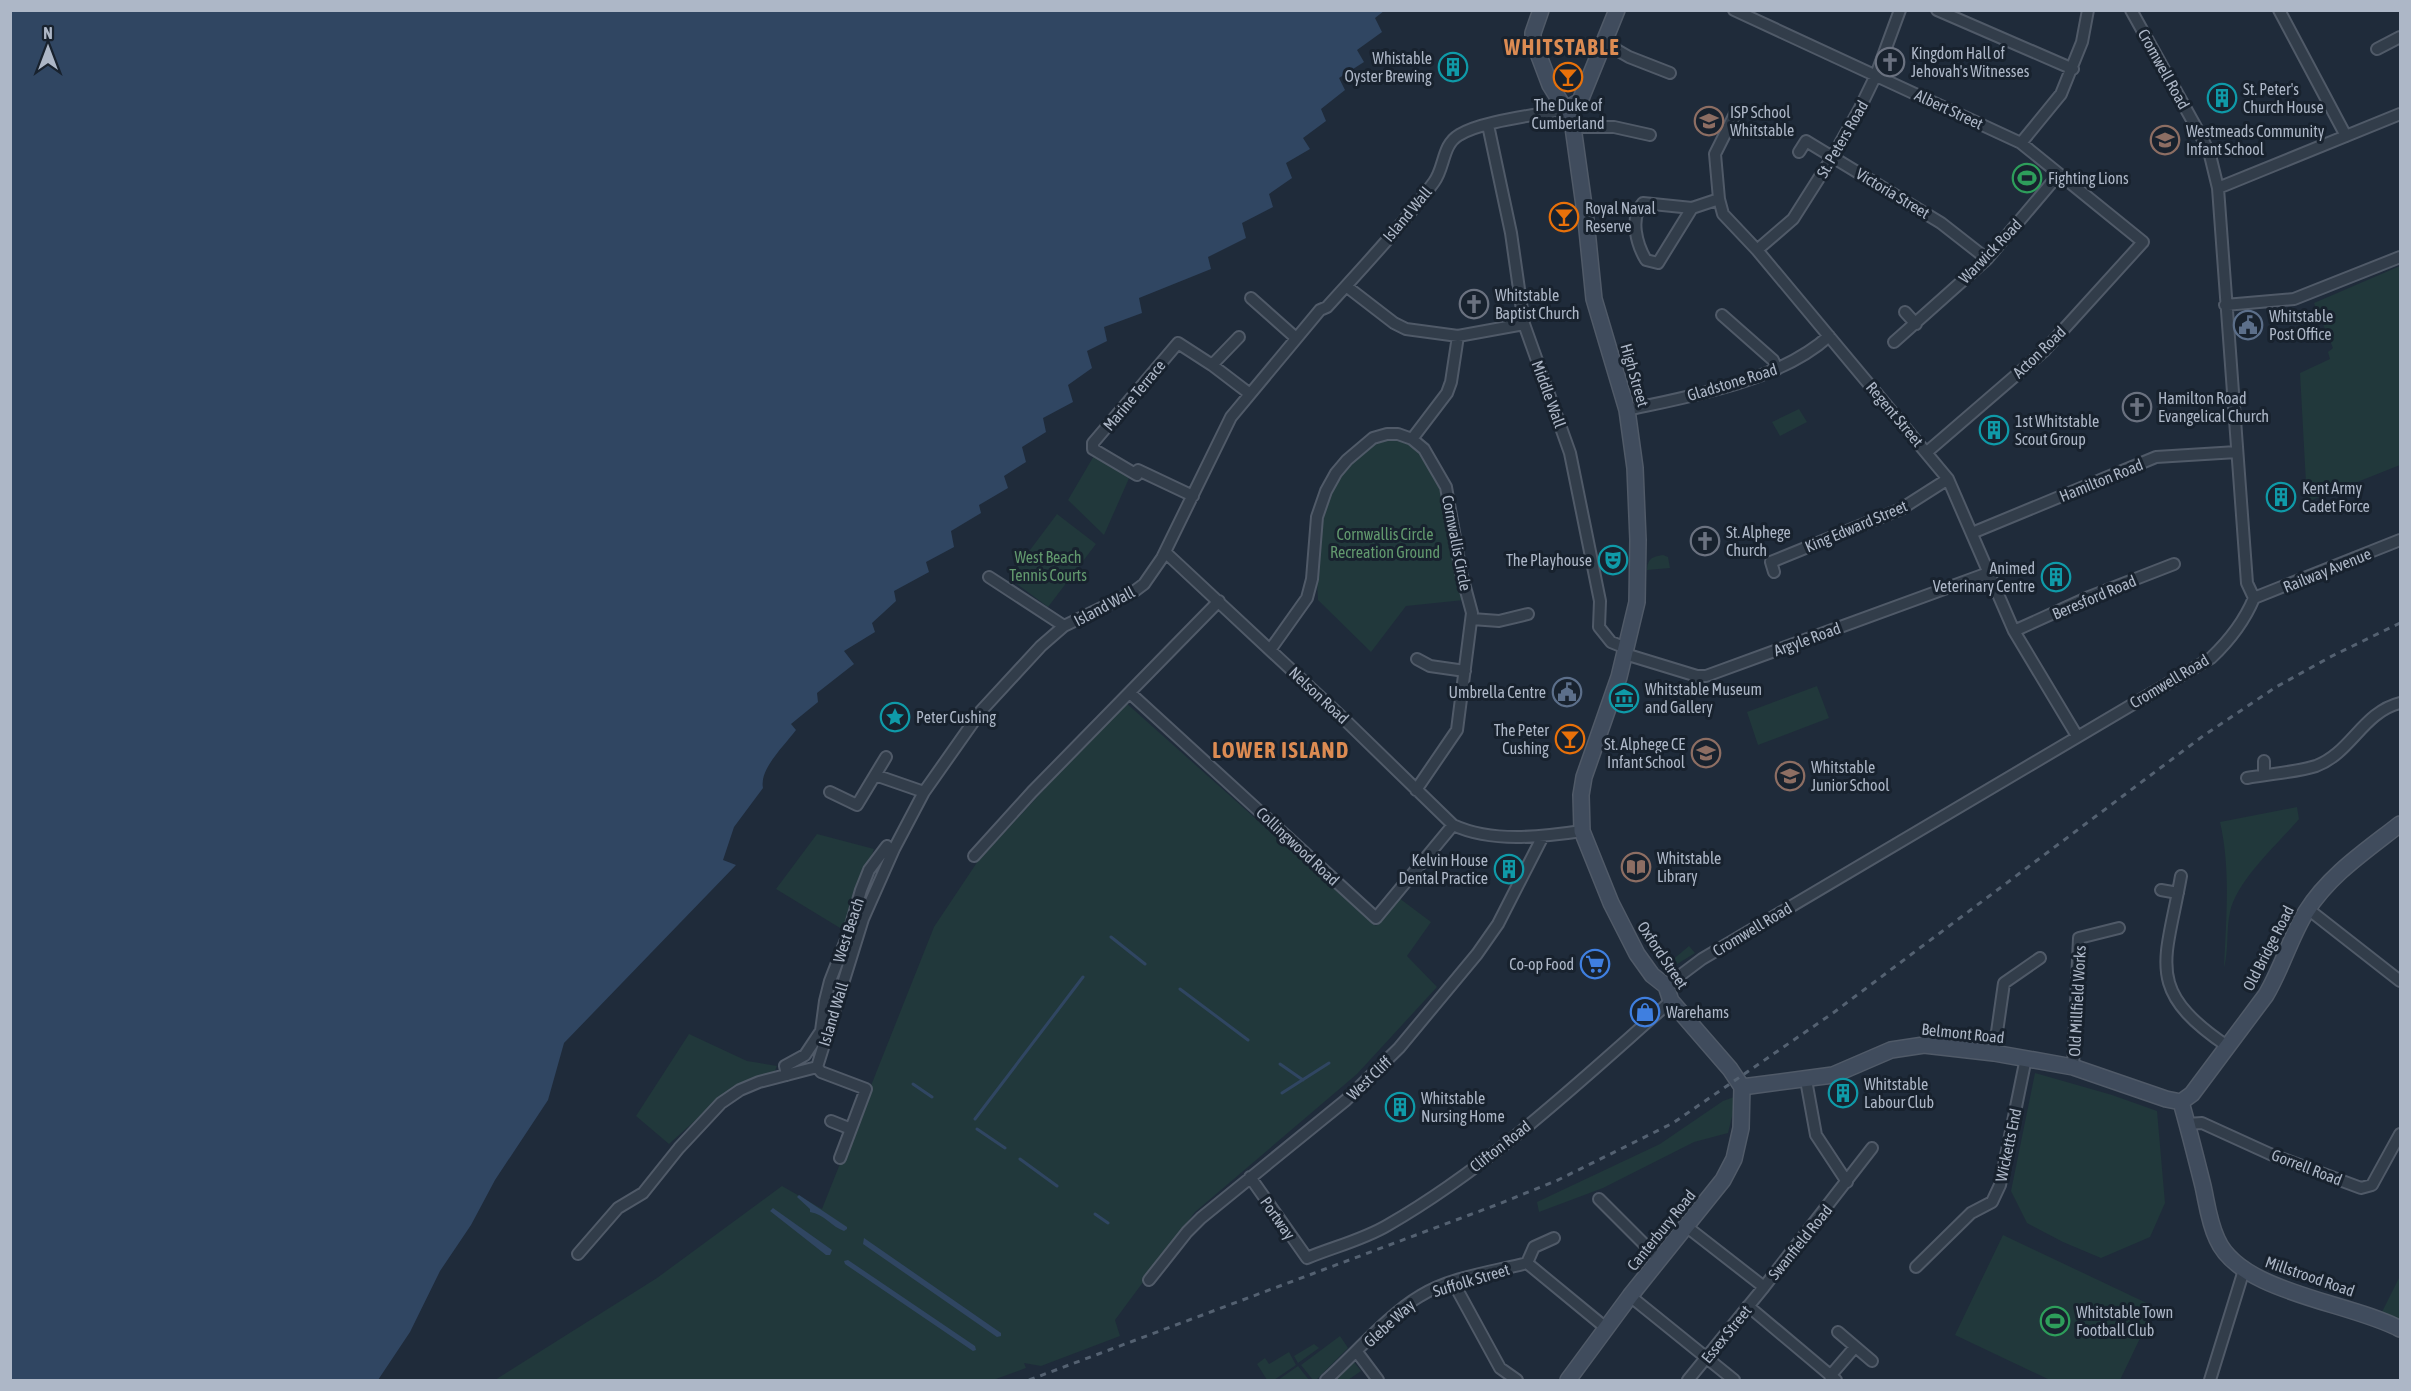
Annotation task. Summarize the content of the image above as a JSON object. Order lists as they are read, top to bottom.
{
  "streets": {
    "main road": [
      "High Street",
      "Old Bridge Road",
      "Oxford Street",
      "Belmont Road",
      "Canterbury Road",
      "Millstrood Road"
    ],
    "street": [
      "Cromwell Road",
      "Albert Street",
      "St. Peters Road",
      "Victoria Street",
      "Island Wall",
      "Warwick Road",
      "Acton Road",
      "Gladstone Road",
      "Middle Wall",
      "Marine Terrace",
      "Regent Street",
      "Hamilton Road",
      "King Edward Street",
      "Cornwallis Circle",
      "Railway Avenue",
      "Beresford Road",
      "Argyle Road",
      "Nelson Road",
      "Collingwood Road",
      "West Beach",
      "Old Millfield Works",
      "West Cliff",
      "Wicketts End",
      "Clifton Road",
      "Gorrell Road",
      "Portway",
      "Swanfield Road",
      "Suffolk Street",
      "Glebe Way",
      "Essex Street"
    ]
  },
  "crossings": [
    ["Cromwell Road", "Regent Street"],
    ["Cromwell Road", "Hamilton Road"],
    ["Cromwell Road", "Railway Avenue"],
    ["Cromwell Road", "Oxford Street"],
    ["Cromwell Road", "Clifton Road"],
    ["Albert Street", "St. Peters Road"],
    ["Albert Street", "Warwick Road"],
    ["Albert Street", "Acton Road"],
    ["St. Peters Road", "Victoria Street"],
    ["St. Peters Road", "Regent Street"],
    ["Victoria Street", "Warwick Road"],
    ["Island Wall", "High Street"],
    ["Island Wall", "Middle Wall"],
    ["Island Wall", "Marine Terrace"],
    ["Island Wall", "Nelson Road"],
    ["Island Wall", "West Beach"],
    ["Acton Road", "Regent Street"],
    ["High Street", "Gladstone Road"],
    ["High Street", "Middle Wall"],
    ["High Street", "Argyle Road"],
    ["High Street", "Oxford Street"],
    ["Gladstone Road", "Regent Street"],
    ["Middle Wall", "Argyle Road"],
    ["Middle Wall", "Oxford Street"],
    ["Regent Street", "Hamilton Road"],
    ["Regent Street", "King Edward Street"],
    ["Regent Street", "Beresford Road"],
    ["Regent Street", "Argyle Road"],
    ["Cornwallis Circle", "Nelson Road"],
    ["Argyle Road", "Oxford Street"],
    ["Nelson Road", "Collingwood Road"],
    ["Nelson Road", "Oxford Street"],
    ["Nelson Road", "West Cliff"],
    ["Old Bridge Road", "Belmont Road"],
    ["Old Bridge Road", "Millstrood Road"],
    ["Oxford Street", "Belmont Road"],
    ["Oxford Street", "Clifton Road"],
    ["Oxford Street", "Canterbury Road"],
    ["Old Millfield Works", "Belmont Road"],
    ["Belmont Road", "Wicketts End"],
    ["Belmont Road", "Canterbury Road"],
    ["Belmont Road", "Millstrood Road"],
    ["West Cliff", "Portway"],
    ["Clifton Road", "Portway"],
    ["Gorrell Road", "Millstrood Road"],
    ["Canterbury Road", "Swanfield Road"],
    ["Canterbury Road", "Suffolk Street"],
    ["Swanfield Road", "Essex Street"],
    ["Suffolk Street", "Glebe Way"]
  ],
  "districts": ["WHITSTABLE", "LOWER ISLAND"],
  "parks": ["Cornwallis Circle Recreation Ground", "West Beach Tennis Courts"],
  "places": {
    "church": [
      "Kingdom Hall of Jehovah's Witnesses",
      "Whitstable Baptist Church",
      "Hamilton Road Evangelical Church",
      "St. Alphege Church"
    ],
    "building": [
      "Whistable Oyster Brewing",
      "St. Peter's Church House",
      "1st Whitstable Scout Group",
      "Kent Army Cadet Force",
      "Animed Veterinary Centre",
      "Kelvin House Dental Practice",
      "Whitstable Labour Club",
      "Whitstable Nursing Home"
    ],
    "bar": ["The Duke of Cumberland", "Royal Naval Reserve", "The Peter Cushing"],
    "school or university": [
      "ISP School Whitstable",
      "Westmeads Community Infant School",
      "St. Alphege CE Infant School",
      "Whitstable Junior School"
    ],
    "sports": ["Fighting Lions", "Whitstable Town Football Club"],
    "public building": ["Whitstable Post Office", "Umbrella Centre"],
    "theatre": ["The Playhouse"],
    "museum": ["Whitstable Museum and Gallery"],
    "place": ["Peter Cushing"],
    "library": ["Whitstable Library"],
    "supermarket": ["Co-op Food"],
    "shop": ["Warehams"]
  },
  "north": "top"
}
